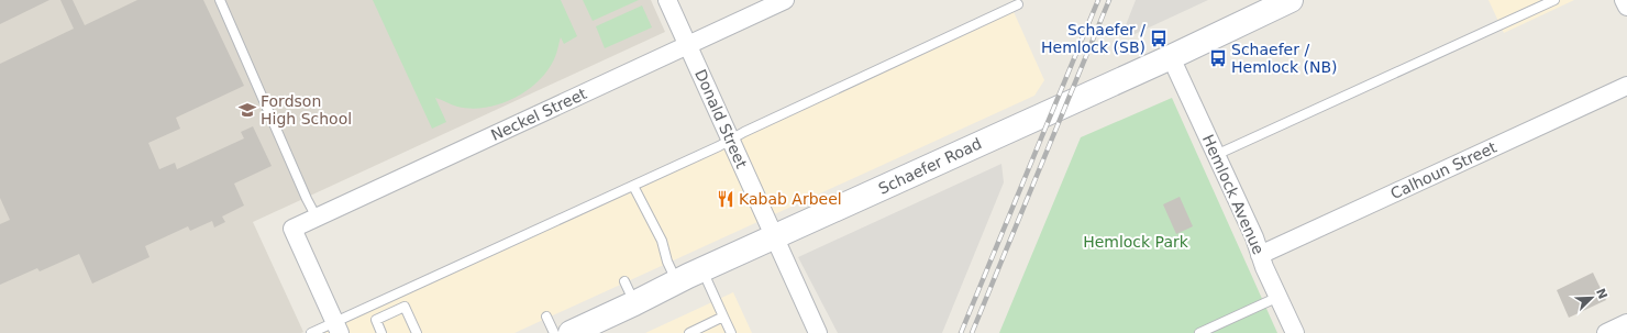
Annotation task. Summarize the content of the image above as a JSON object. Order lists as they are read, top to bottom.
{
  "streets": {
    "main road": ["Schaefer Road"],
    "street": [
      "Neckel Street",
      "Donald Street",
      "Calhoun Street",
      "Hemlock Avenue"
    ]
  },
  "crossings": [
    ["Neckel Street", "Donald Street"],
    ["Donald Street", "Schaefer Road"],
    ["Schaefer Road", "Hemlock Avenue"],
    ["Calhoun Street", "Hemlock Avenue"]
  ],
  "parks": ["Hemlock Park"],
  "places": {
    "bus stop": ["Schaefer / Hemlock (SB)", "Schaefer / Hemlock (NB)"],
    "school or university": ["Fordson High School"],
    "restaurant": ["Kabab Arbeel"]
  },
  "north": "top right"
}
